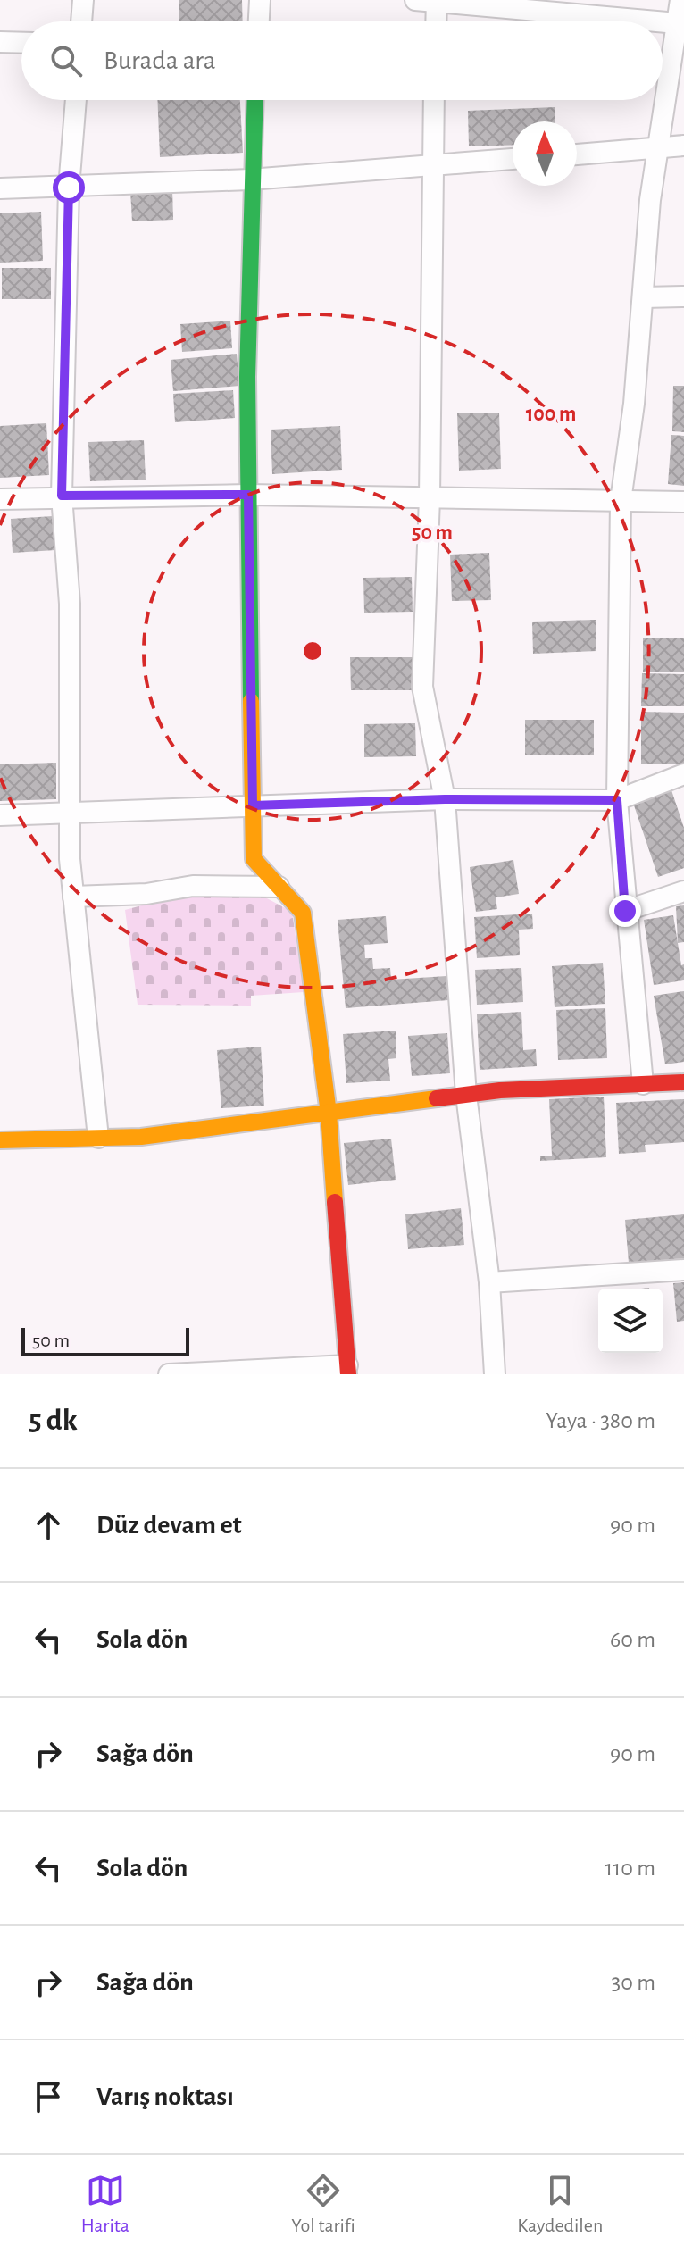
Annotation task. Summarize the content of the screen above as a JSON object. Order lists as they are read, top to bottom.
{
  "scale_bar": "50 m",
  "north": "top",
  "page": {
    "search": "Burada ara",
    "scale": "50 m",
    "heading": ["5 dk", "Yaya · 380 m"],
    "list": [
      ["Düz devam et", "90 m"],
      ["Sola dön", "60 m"],
      ["Sağa dön", "90 m"],
      ["Sola dön", "110 m"],
      ["Sağa dön", "30 m"],
      "Varış noktası"
    ],
    "nav": ["Harita", "Yol tarifi", "Kaydedilen"]
  },
  "rings": ["100 m", "50 m"]
}
